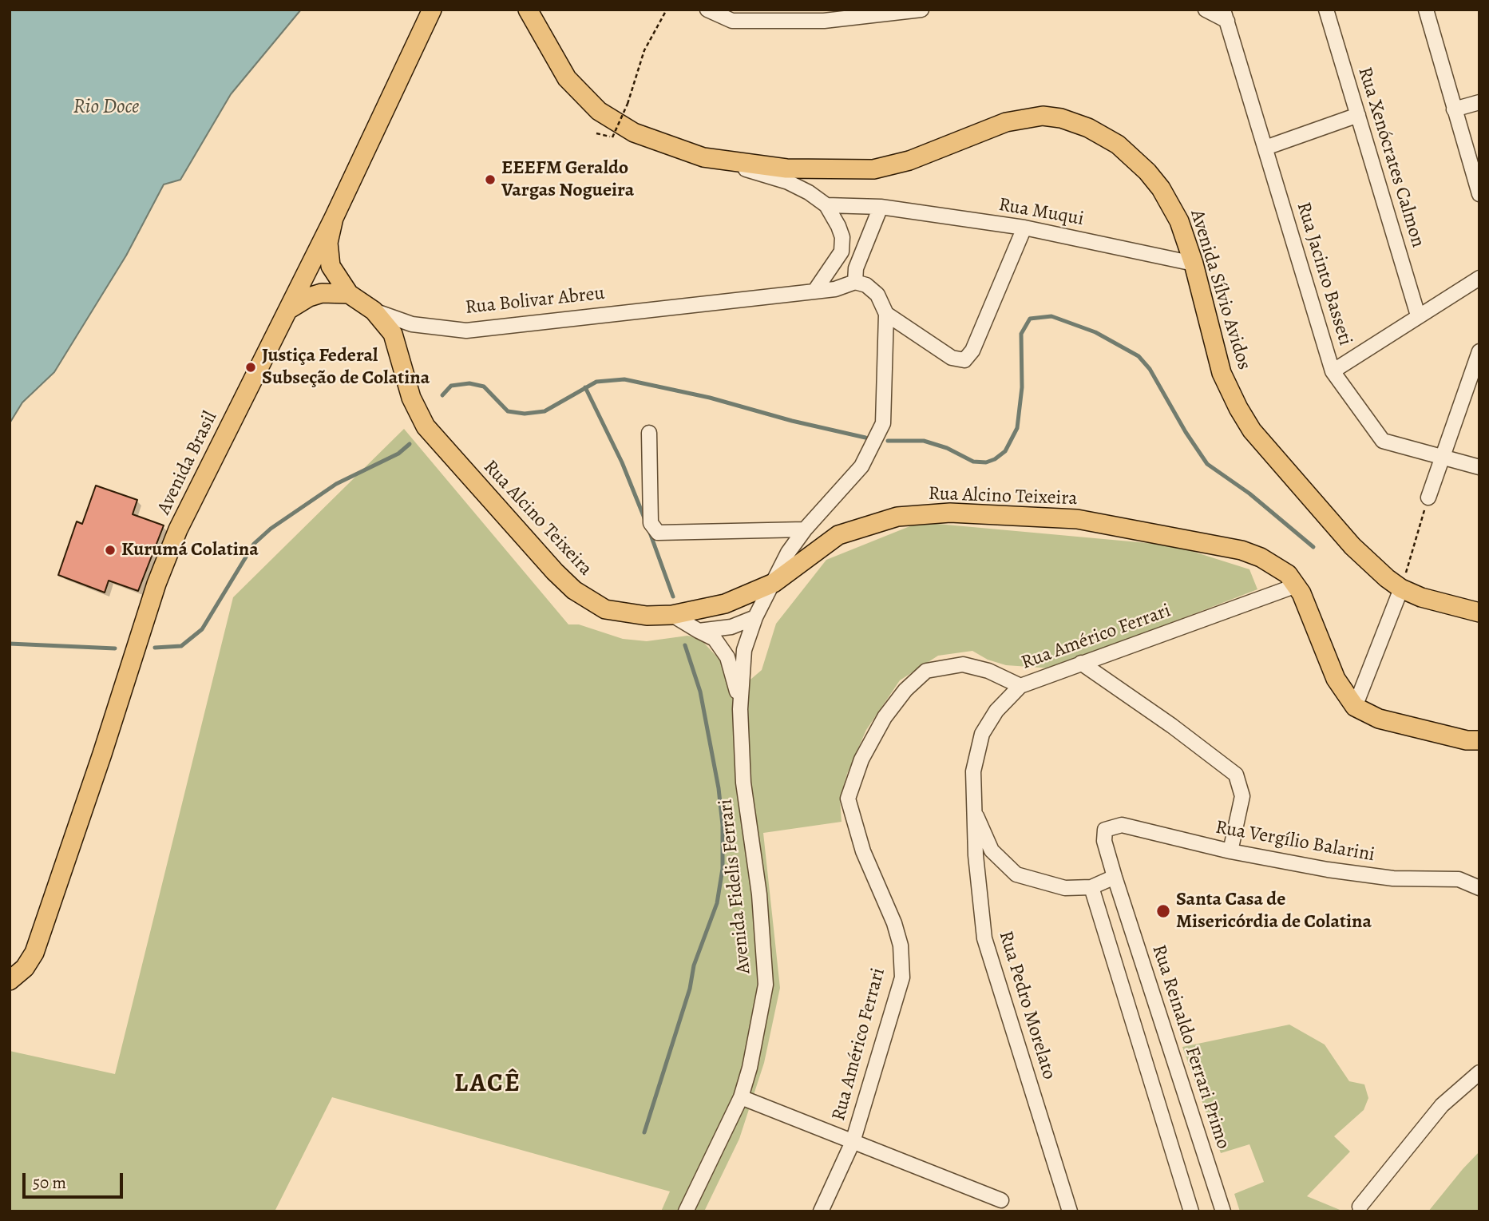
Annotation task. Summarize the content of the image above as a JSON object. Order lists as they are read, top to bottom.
{
  "streets": {
    "main road": [
      "Avenida Sílvio Avidos",
      "Rua Bolivar Abreu",
      "Avenida Brasil",
      "Rua Alcino Teixeira"
    ],
    "street": [
      "Rua Xenócrates Calmon",
      "Rua Muqui",
      "Rua Jacinto Basseti",
      "Rua Américo Ferrari",
      "Rua Vergílio Balarini",
      "Avenida Fidelis Ferrari",
      "Rua Pedro Morelato",
      "Rua Reinaldo Ferrari Primo"
    ]
  },
  "crossings": [
    ["Rua Muqui", "Avenida Sílvio Avidos"],
    ["Rua Bolivar Abreu", "Avenida Brasil"],
    ["Rua Bolivar Abreu", "Rua Alcino Teixeira"],
    ["Rua Alcino Teixeira", "Rua Américo Ferrari"],
    ["Rua Alcino Teixeira", "Avenida Fidelis Ferrari"],
    ["Rua Américo Ferrari", "Rua Pedro Morelato"],
    ["Rua Vergílio Balarini", "Rua Reinaldo Ferrari Primo"]
  ],
  "districts": ["LACÊ"],
  "water": ["Rio Doce"],
  "places": [
    "EEEFM Geraldo Vargas Nogueira",
    "Justiça Federal Subseção de Colatina",
    "Kurumá Colatina",
    "Santa Casa de Misericórdia de Colatina"
  ],
  "scale_bar": "50 m"
}
